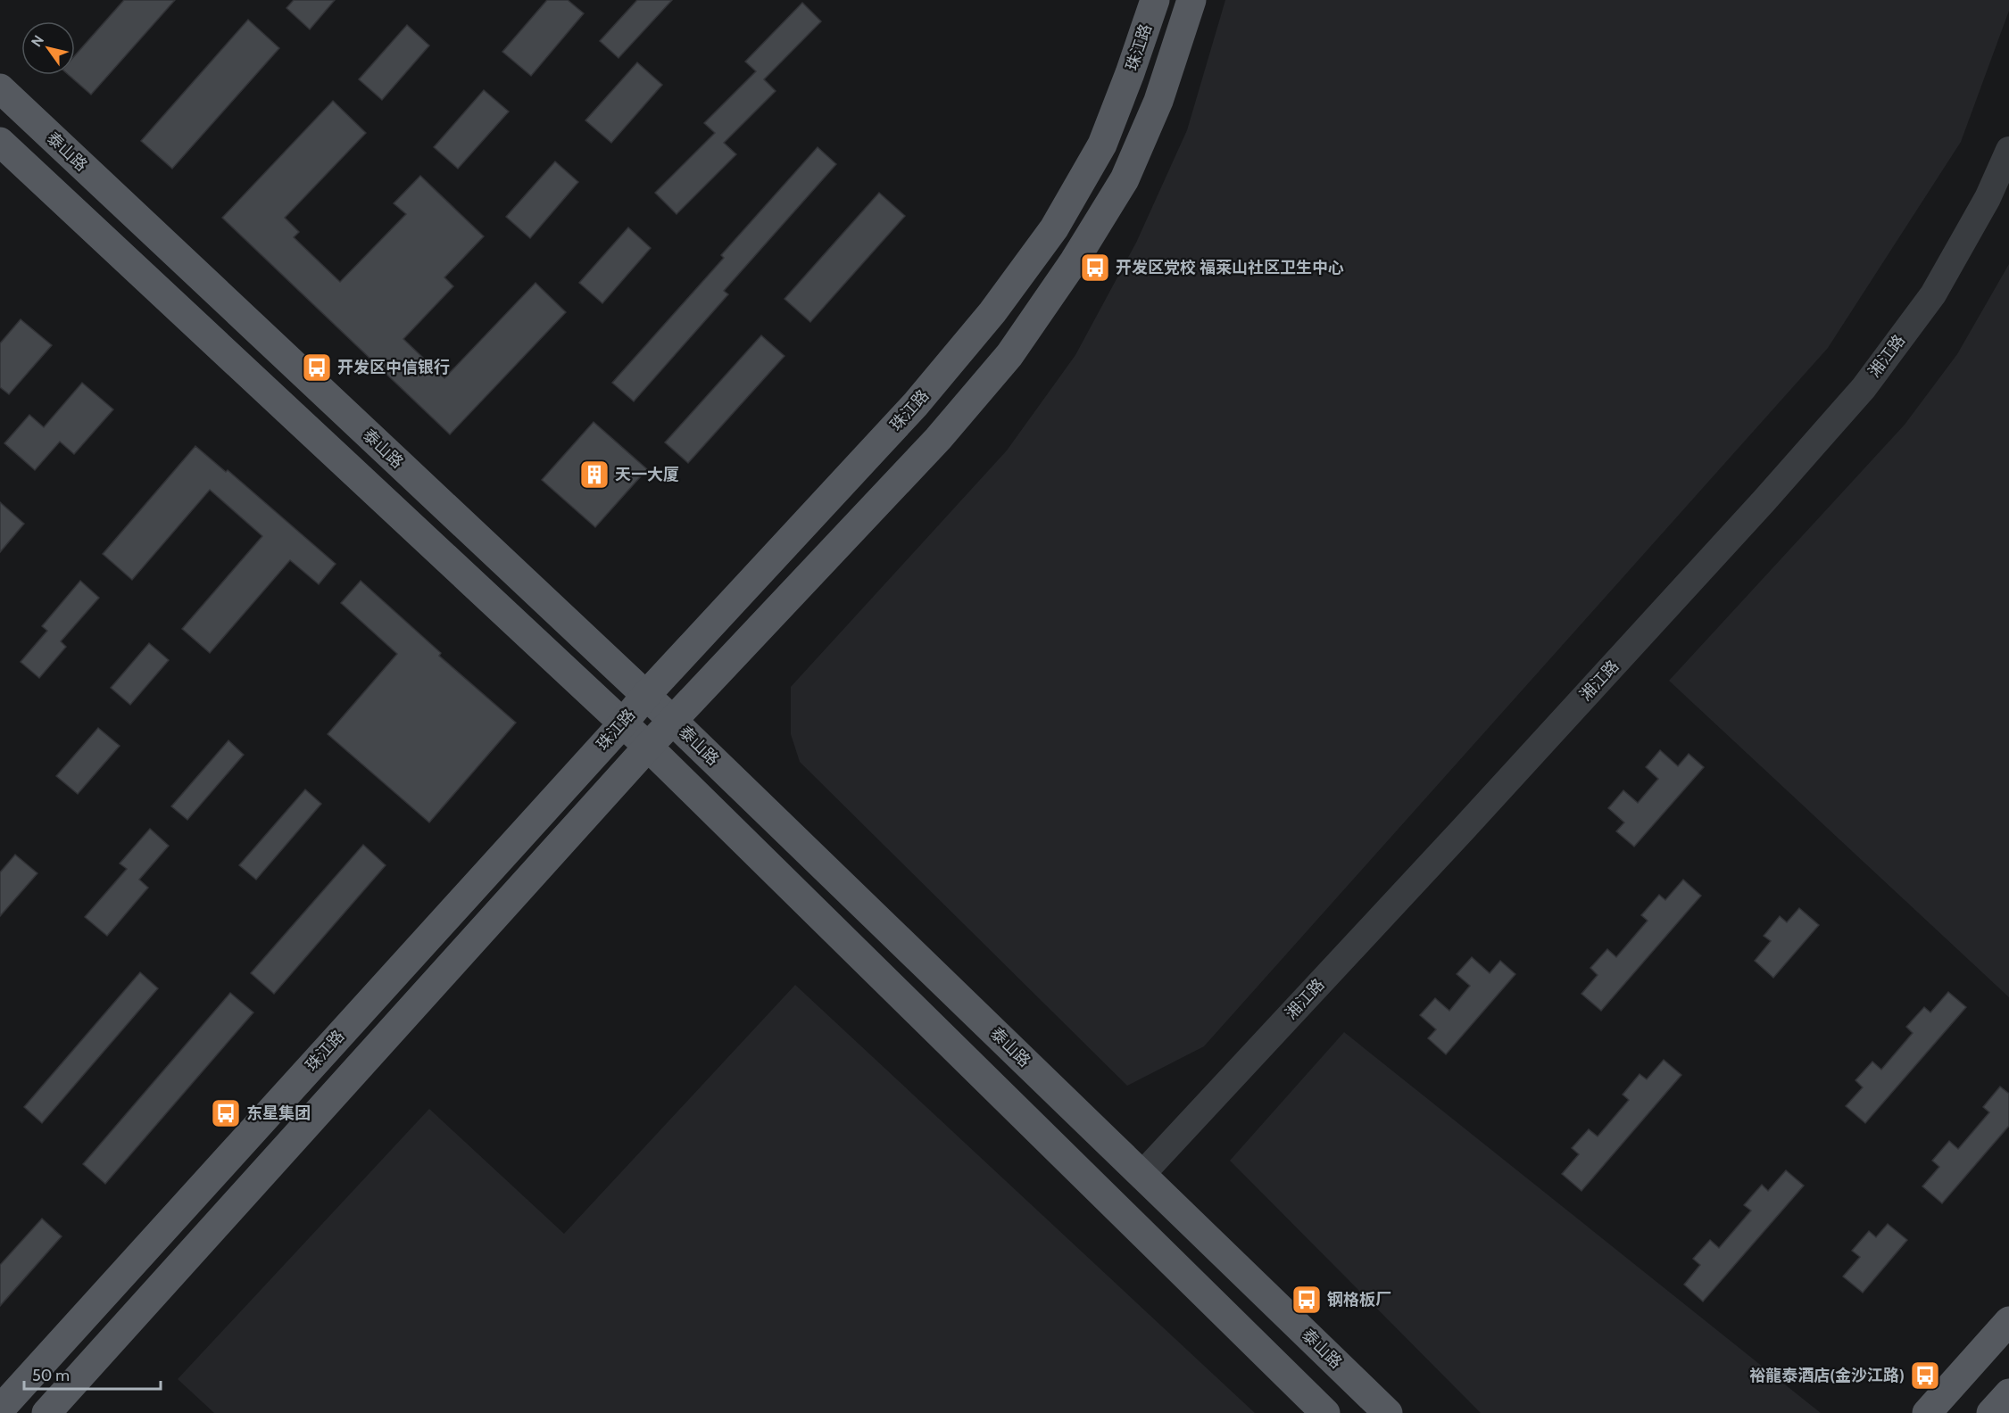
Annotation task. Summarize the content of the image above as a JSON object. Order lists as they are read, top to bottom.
{
  "streets": {
    "main road": ["珠江路", "泰山路"],
    "street": ["湘江路"]
  },
  "crossings": [
    ["珠江路", "泰山路"],
    ["泰山路", "湘江路"]
  ],
  "places": {
    "bus stop": [
      "开发区党校 福莱山社区卫生中心",
      "开发区中信银行",
      "东星集团",
      "钢格板厂",
      "裕龍泰酒店(金沙江路)"
    ],
    "building": ["天一大厦"]
  },
  "scale_bar": "50 m",
  "north": "top left"
}
